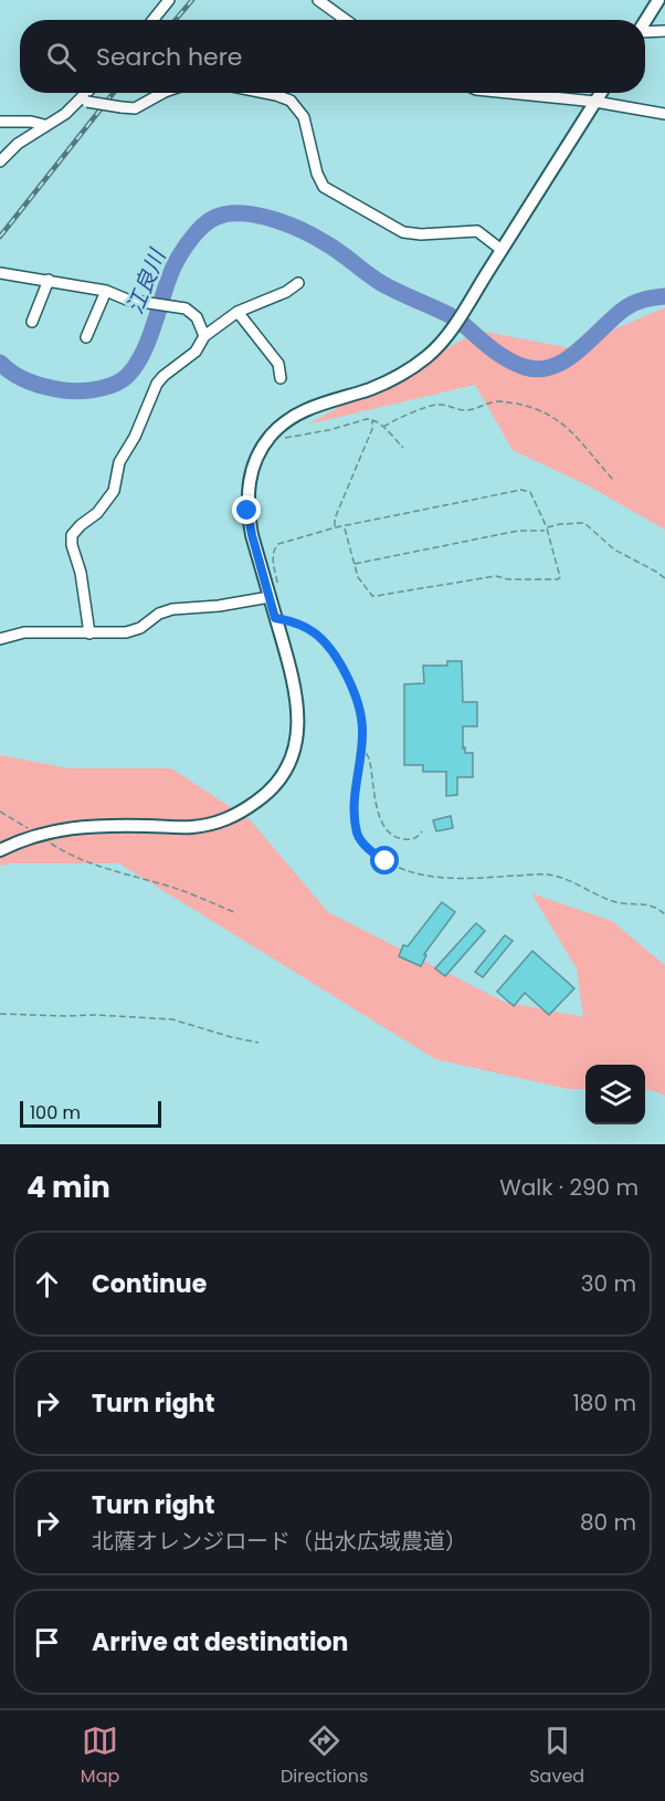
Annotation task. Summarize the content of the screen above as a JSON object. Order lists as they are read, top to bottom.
{
  "water": ["江良川"],
  "scale_bar": "100 m",
  "page": {
    "search": "Search here",
    "scale": "100 m",
    "heading": ["4 min", "Walk · 290 m"],
    "list": [
      ["Continue", "30 m"],
      ["Turn right", "180 m"],
      ["Turn right", "北薩オレンジロード（出水広域農道）", "80 m"],
      "Arrive at destination"
    ],
    "nav": ["Map", "Directions", "Saved"]
  }
}
